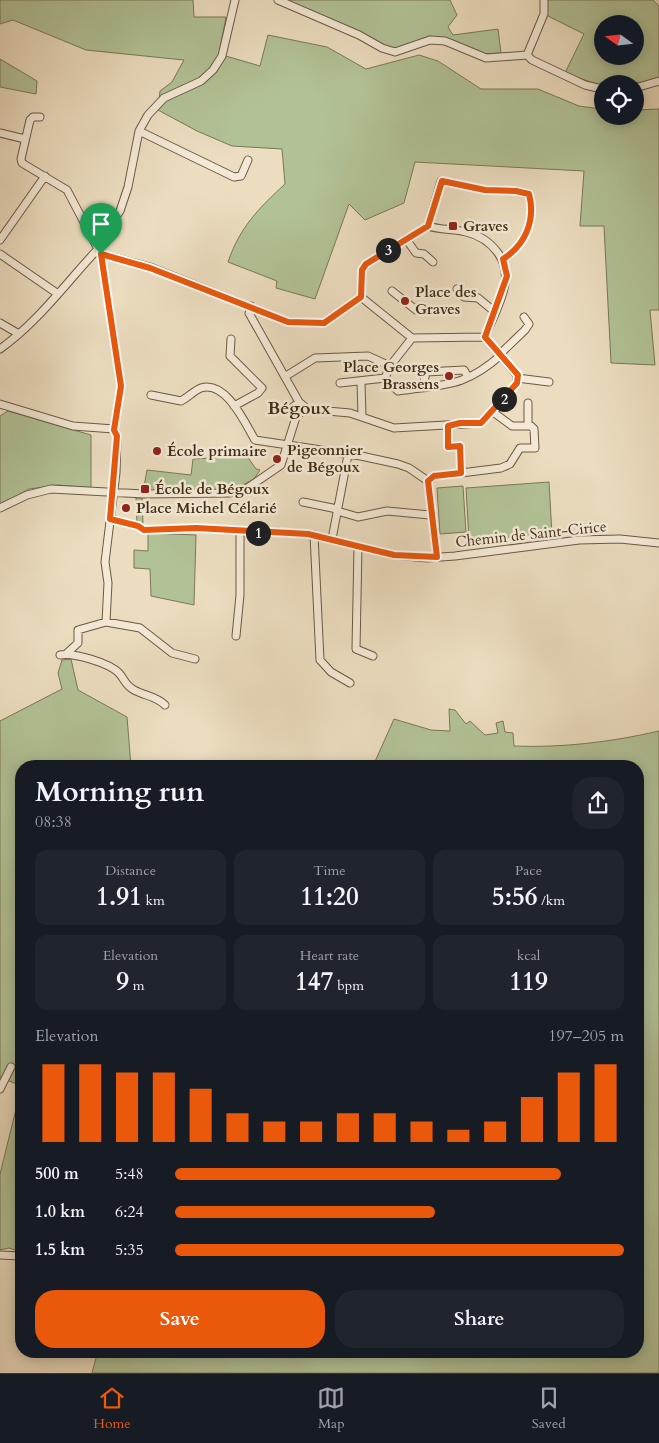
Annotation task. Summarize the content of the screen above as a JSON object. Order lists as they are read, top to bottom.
{
  "streets": {
    "street": ["Chemin de Saint-Cirice"]
  },
  "districts": ["Bégoux"],
  "places": {
    "transit": ["Graves", "École de Bégoux"],
    "other": [
      "Place des Graves",
      "Place Georges Brassens",
      "École primaire",
      "Pigeonnier de Bégoux",
      "Place Michel Célarié"
    ]
  },
  "north": "left",
  "page": {
    "pins": ["3", "2", "1"],
    "heading": ["Morning run", "08:38"],
    "stats": [
      ["Distance", "1.91 km"],
      ["Time", "11:20"],
      ["Pace", "5:56 /km"],
      ["Elevation", "9 m"],
      ["Heart rate", "147 bpm"],
      ["kcal", "119"]
    ],
    "chart": ["Elevation", "197–205 m"],
    "list": [
      {
        "name": "500 m",
        "note": "5:48"
      },
      {
        "name": "1.0 km",
        "note": "6:24"
      },
      {
        "name": "1.5 km",
        "note": "5:35"
      }
    ],
    "buttons": ["Save", "Share"],
    "tabs": ["Home", "Map", "Saved"]
  }
}
